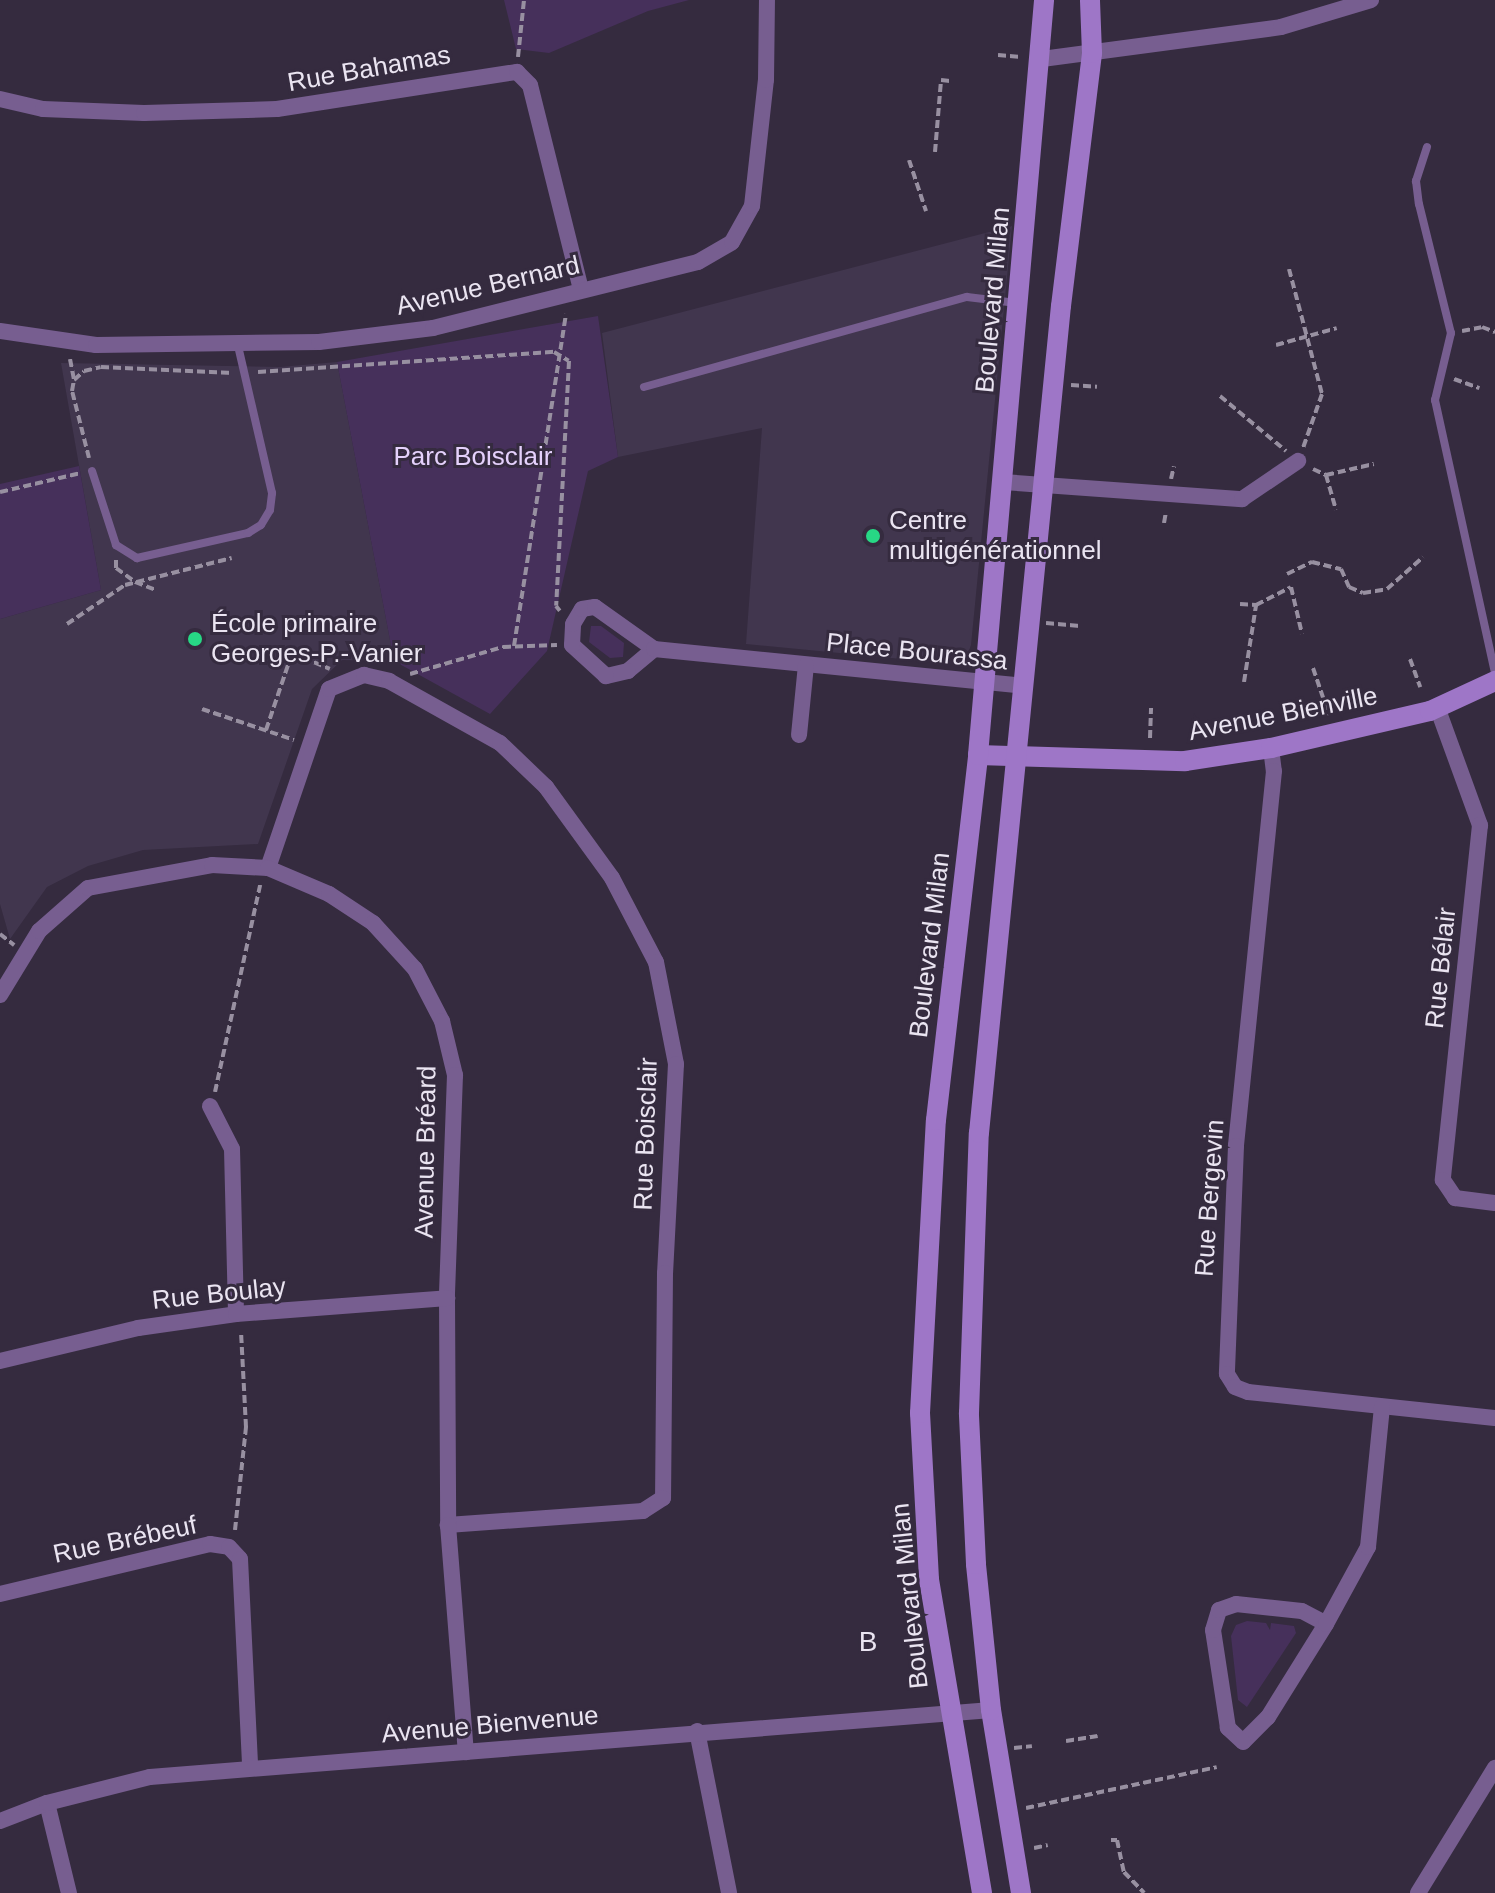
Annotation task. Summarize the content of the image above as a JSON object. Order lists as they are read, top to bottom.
{
  "streets": {
    "main road": ["Boulevard Milan", "Avenue Bienville"],
    "street": [
      "Rue Bahamas",
      "Avenue Bernard",
      "Place Bourassa",
      "Rue Bélair",
      "Rue Boisclair",
      "Avenue Bréard",
      "Rue Bergevin",
      "Rue Boulay",
      "Rue Brébeuf",
      "Avenue Bienvenue"
    ]
  },
  "crossings": [
    ["Boulevard Milan", "Place Bourassa"],
    ["Boulevard Milan", "Avenue Bienville"],
    ["Boulevard Milan", "Avenue Bienvenue"],
    ["Avenue Bienville", "Rue Bélair"],
    ["Avenue Bienville", "Rue Bergevin"],
    ["Rue Boisclair", "Avenue Bréard"],
    ["Avenue Bréard", "Rue Boulay"],
    ["Avenue Bréard", "Avenue Bienvenue"],
    ["Rue Brébeuf", "Avenue Bienvenue"]
  ],
  "districts": ["B"],
  "parks": ["Parc Boisclair"],
  "places": ["Centre multigénérationnel", "École primaire Georges-P.-Vanier"]
}
